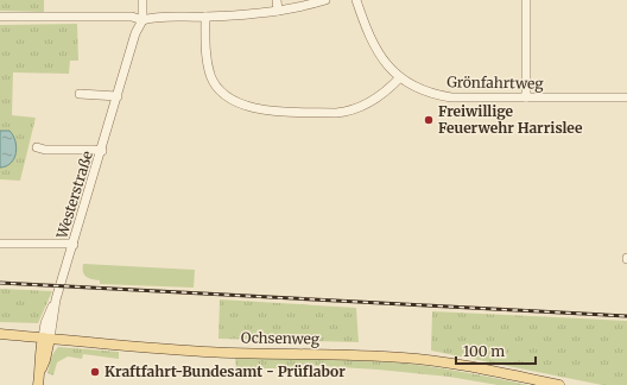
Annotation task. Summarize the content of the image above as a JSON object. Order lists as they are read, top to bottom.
{
  "streets": {
    "main road": ["Ochsenweg"],
    "street": ["Grönfahrtweg", "Westerstraße"]
  },
  "crossings": [
    ["Westerstraße", "Ochsenweg"]
  ],
  "places": ["Freiwillige Feuerwehr Harrislee", "Kraftfahrt-Bundesamt - Prüflabor"],
  "scale_bar": "100 m"
}
